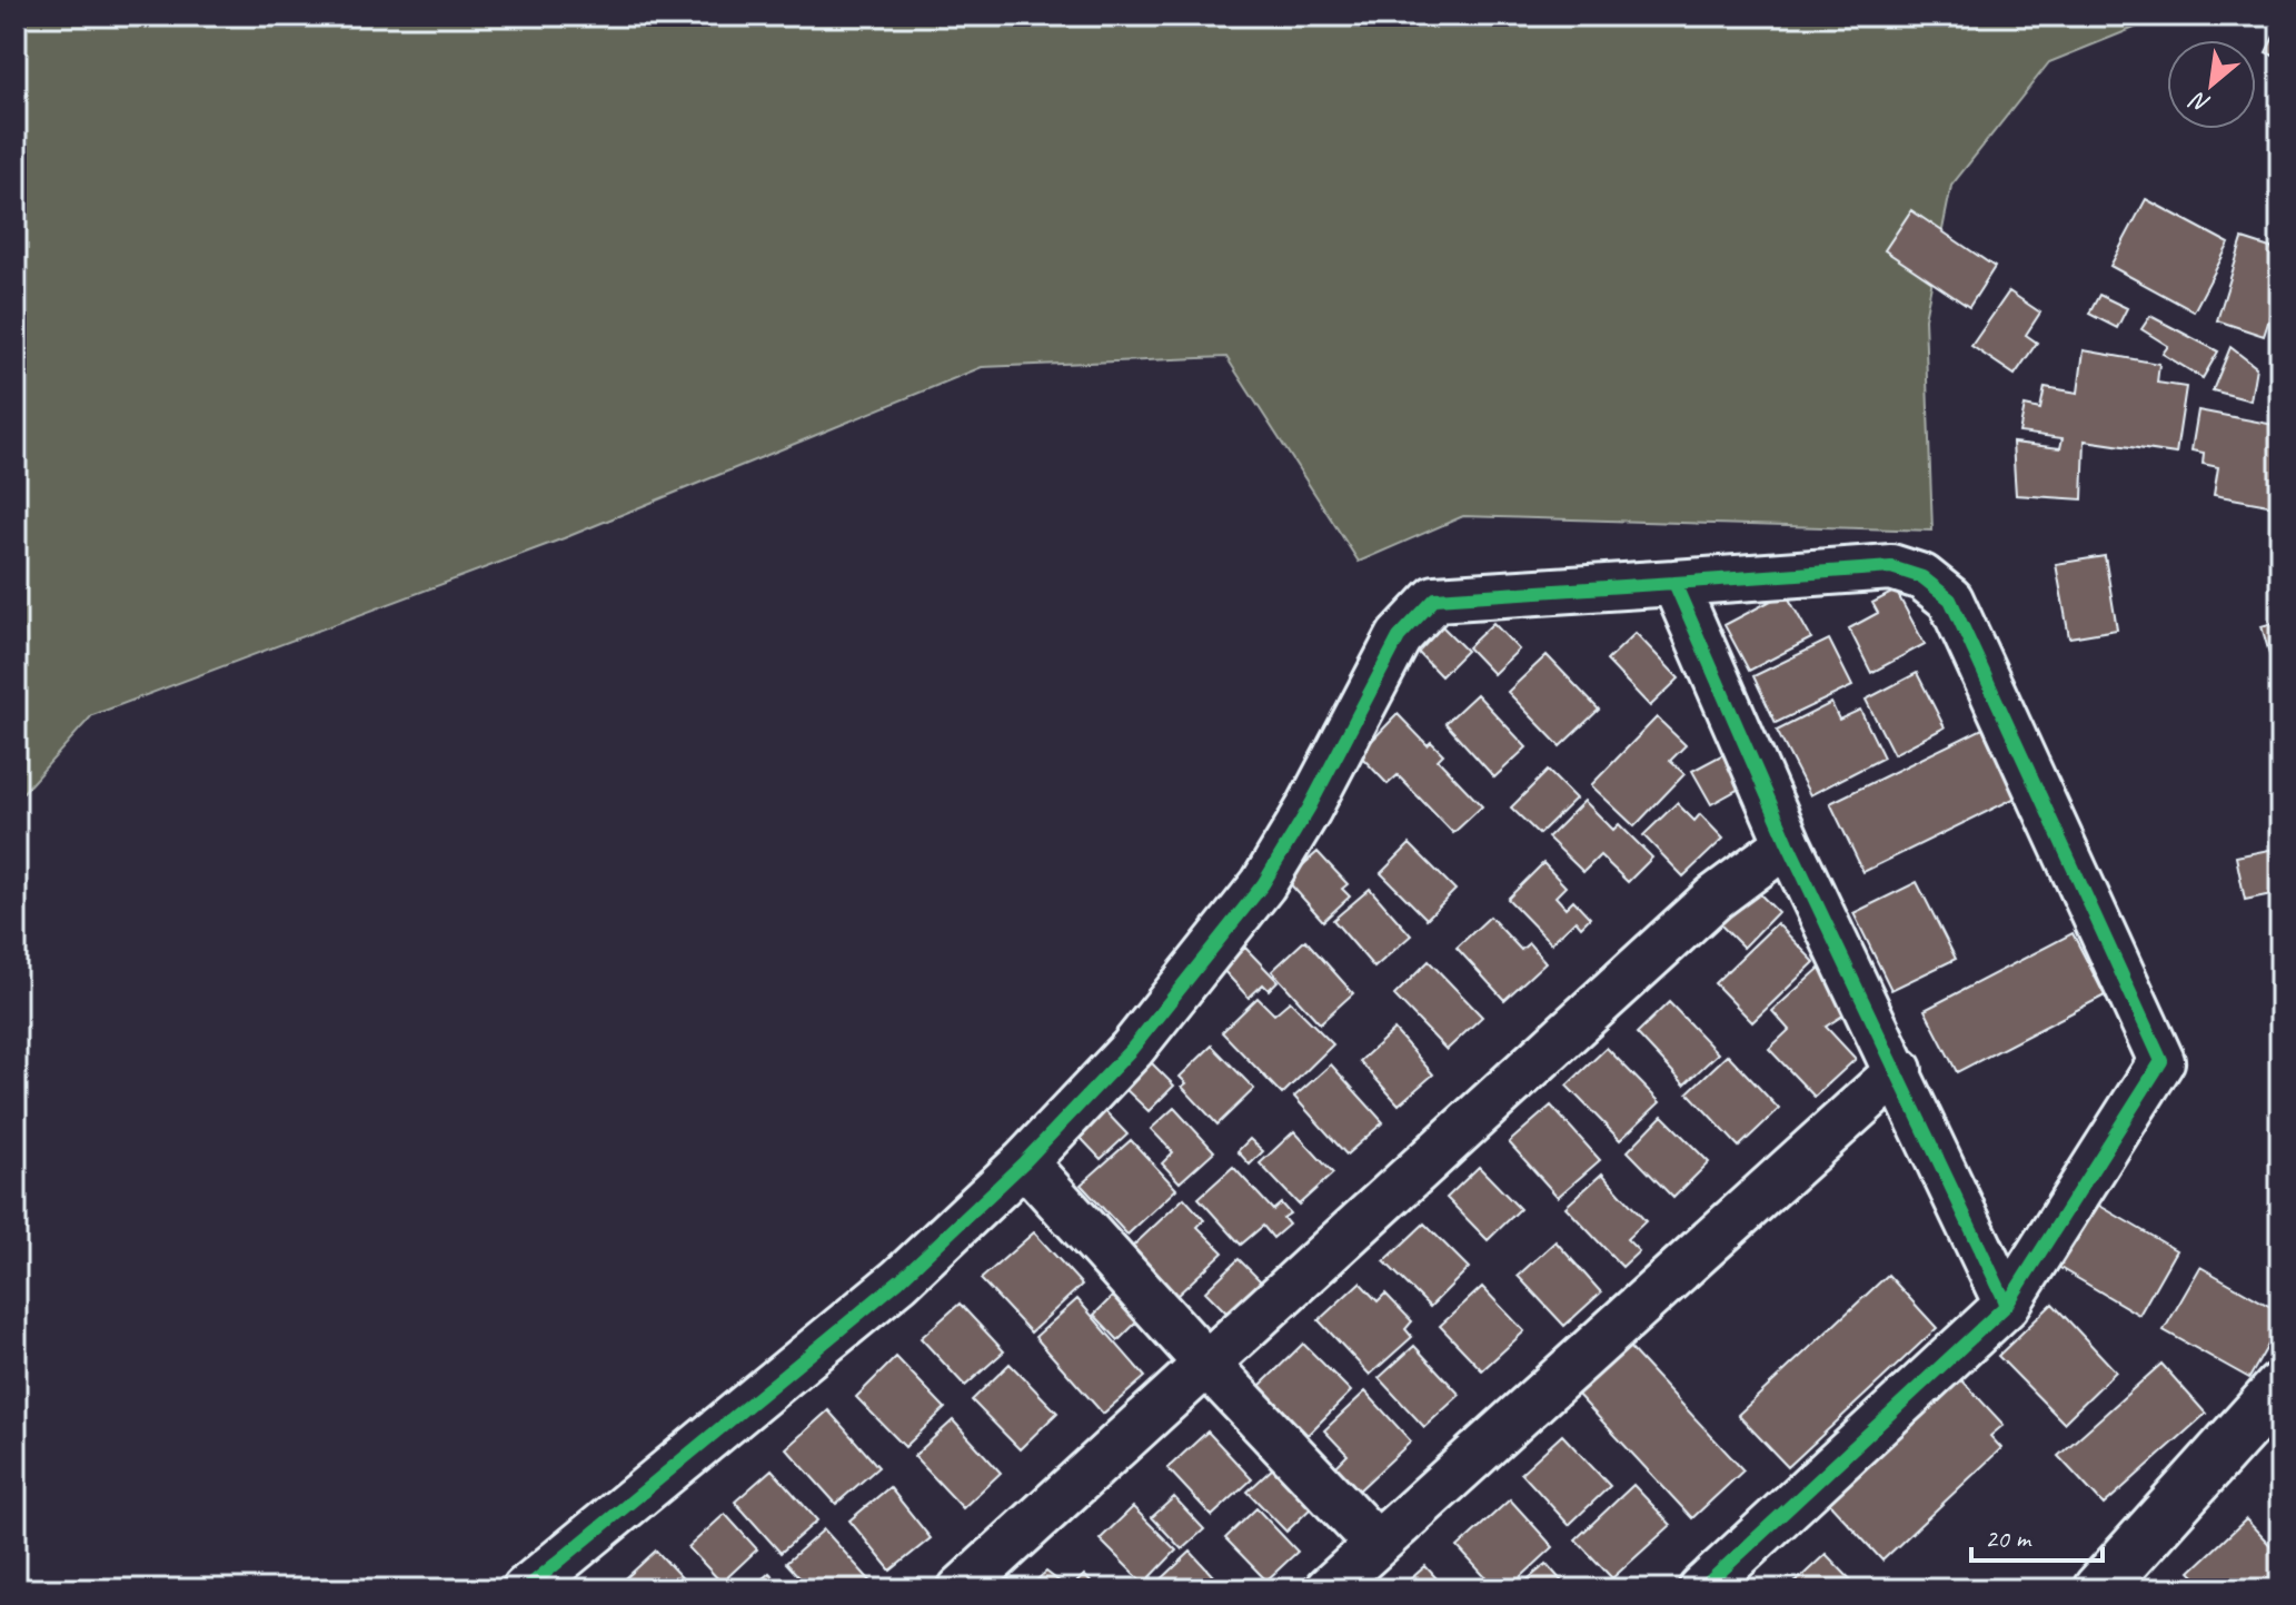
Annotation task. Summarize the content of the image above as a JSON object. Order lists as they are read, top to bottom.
{
  "scale_bar": "20 m",
  "north": "bottom left"
}
